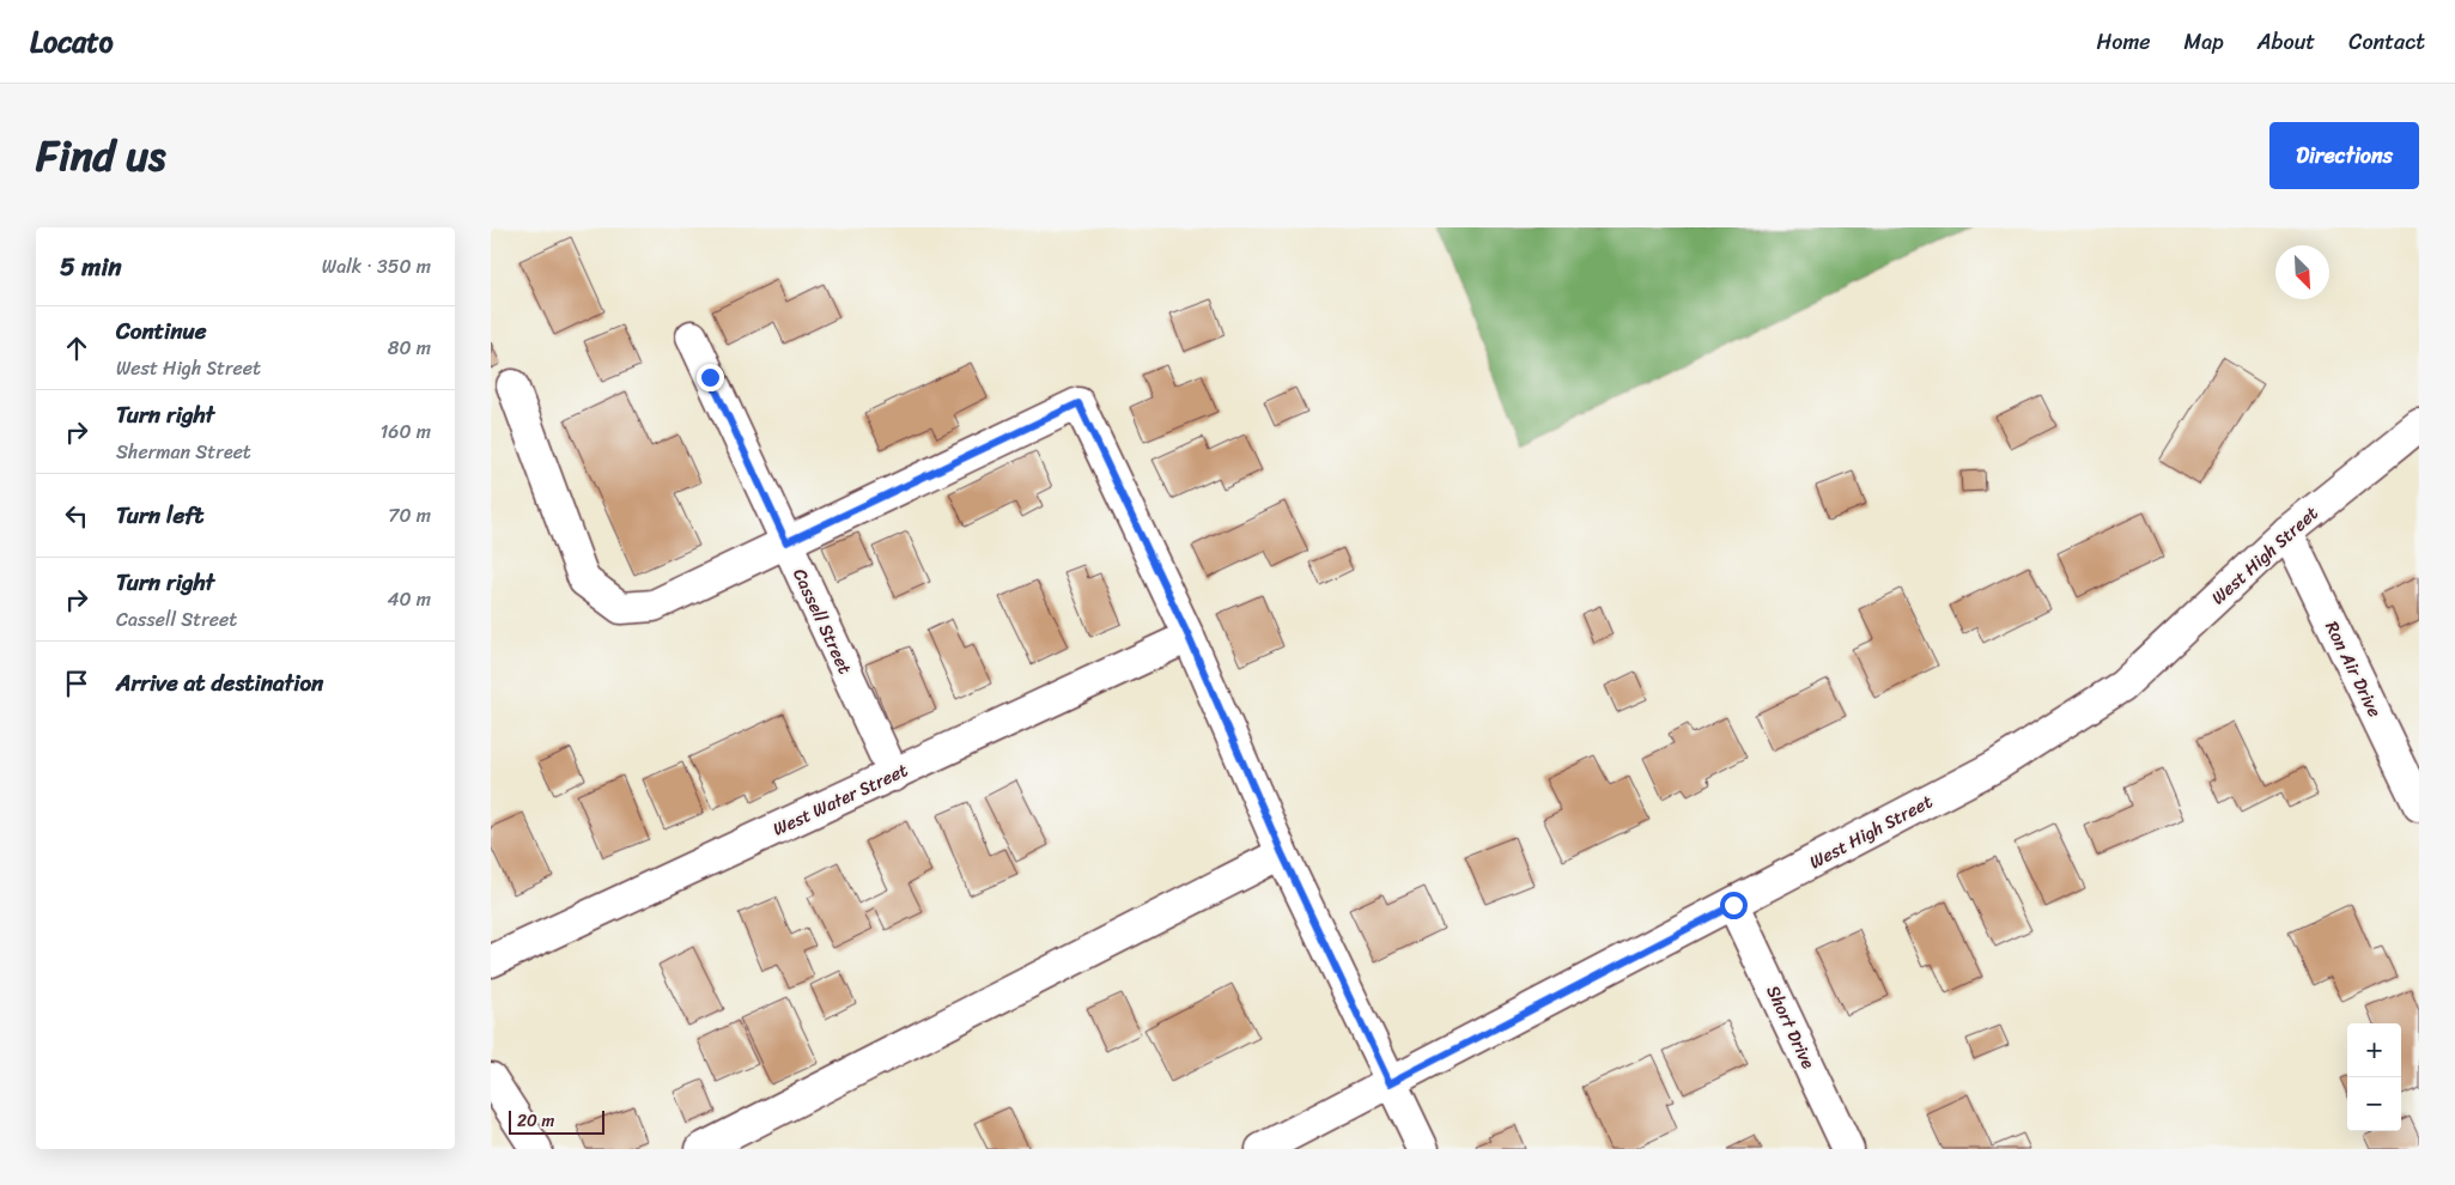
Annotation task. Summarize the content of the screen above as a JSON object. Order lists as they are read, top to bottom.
{
  "streets": {
    "street": [
      "West High Street",
      "Cassell Street",
      "Ron Air Drive",
      "West Water Street",
      "Short Drive"
    ]
  },
  "crossings": [
    ["West High Street", "Ron Air Drive"],
    ["West High Street", "Short Drive"],
    ["Cassell Street", "West Water Street"]
  ],
  "scale_bar": "20 m",
  "north": "bottom right",
  "page": {
    "header": "Locato",
    "nav": [
      "Home",
      "Map",
      "About",
      "Contact"
    ],
    "title": "Find us",
    "buttons": "Directions",
    "heading": ["5 min", "Walk · 350 m"],
    "list": [
      ["Continue", "West High Street", "80 m"],
      ["Turn right", "Sherman Street", "160 m"],
      ["Turn left", "70 m"],
      ["Turn right", "Cassell Street", "40 m"],
      "Arrive at destination"
    ],
    "map_buttons": ["+", "−"],
    "scale": "20 m"
  }
}
